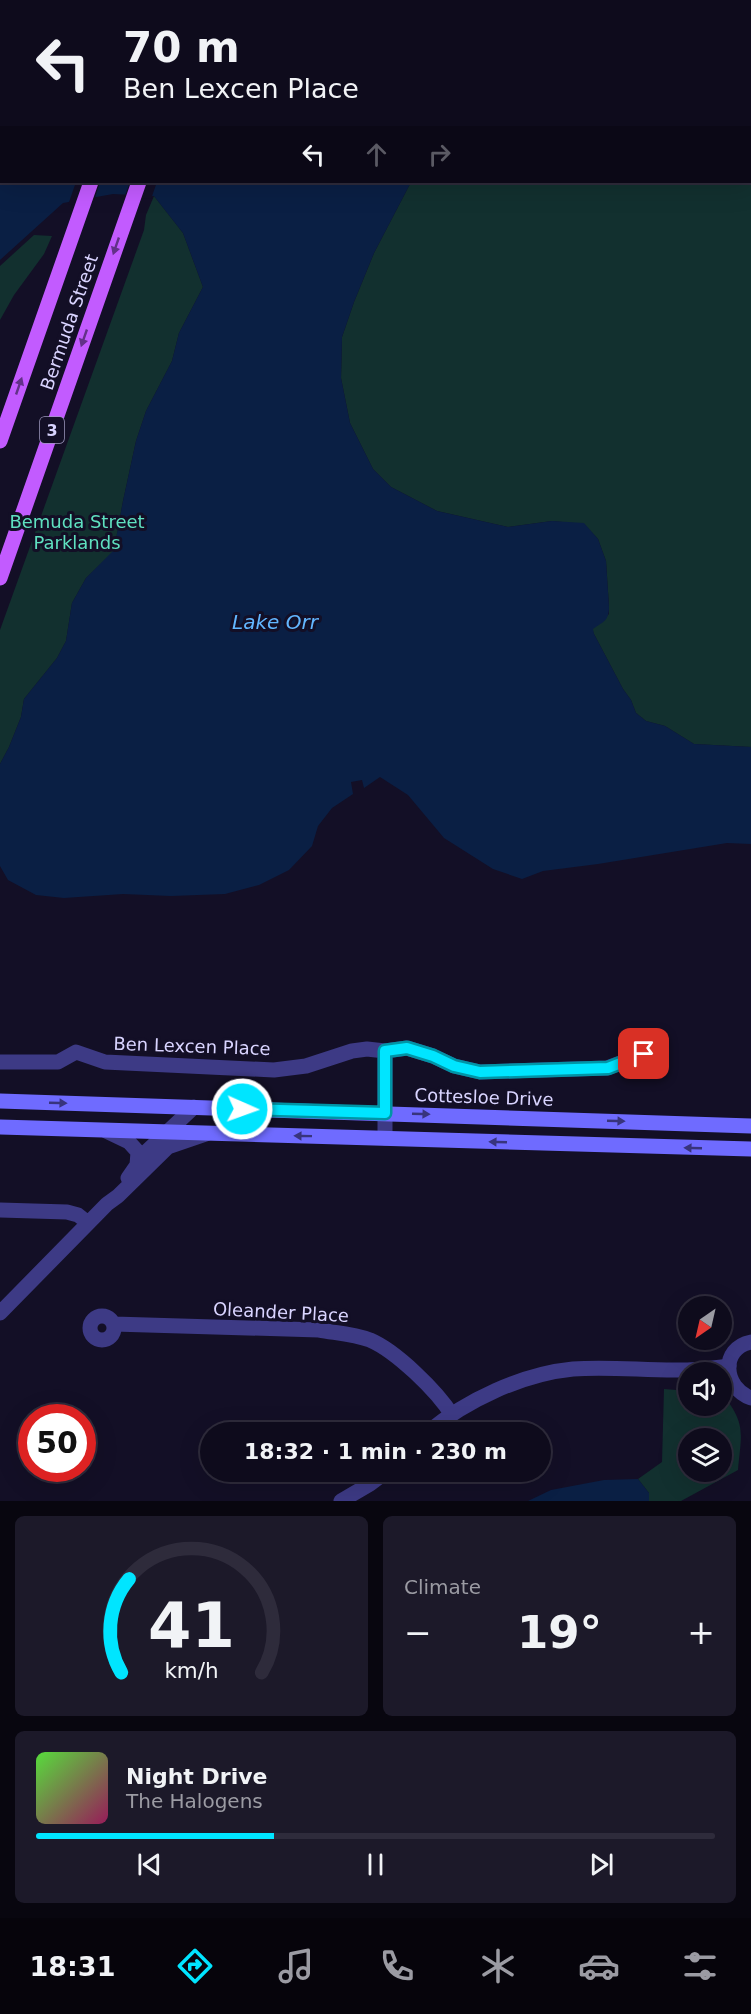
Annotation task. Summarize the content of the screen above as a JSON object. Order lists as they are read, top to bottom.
{
  "streets": {
    "main road": ["Bermuda Street", "3", "Cottesloe Drive"],
    "street": ["Ben Lexcen Place", "Oleander Place"]
  },
  "water": ["Lake Orr"],
  "parks": ["Bemuda Street Parklands"],
  "north": "bottom left",
  "page": {
    "turn": ["70 m", "Ben Lexcen Place"],
    "limit": "50",
    "trip": "18:32 · 1 min · 230 m",
    "tile": "Climate",
    "heat": ["−", "19°", "+"],
    "song": ["Night Drive", "The Halogens"],
    "tabs": "18:31",
    "gauge": ["41", "km/h"]
  }
}
